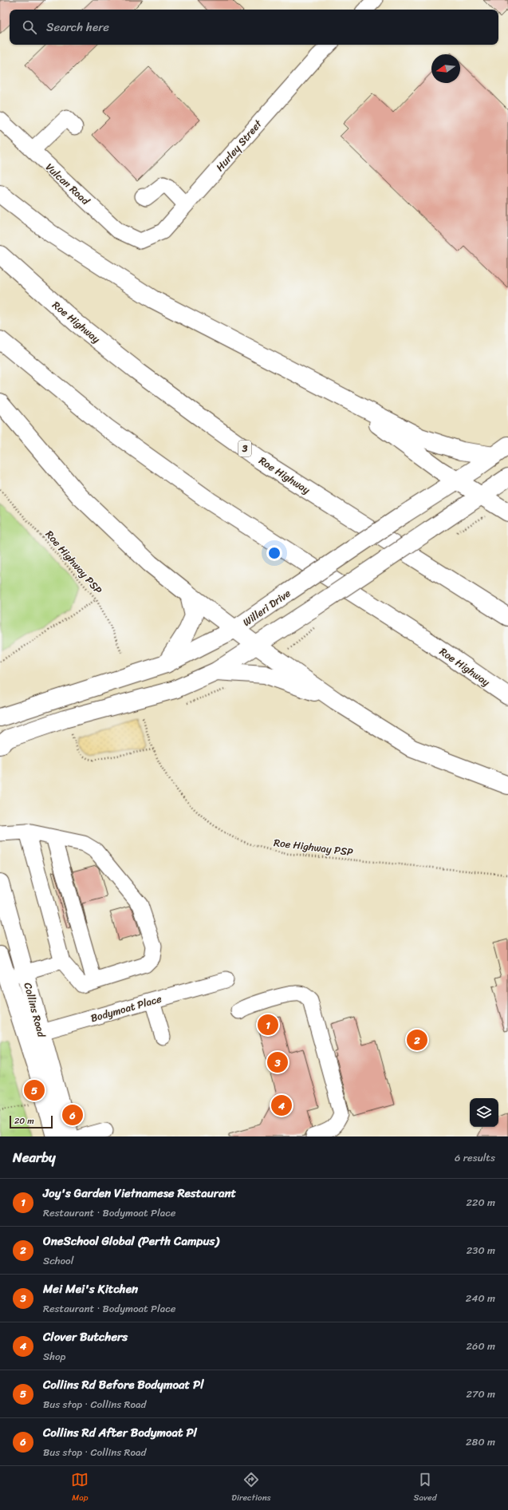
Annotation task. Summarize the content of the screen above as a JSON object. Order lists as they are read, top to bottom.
{
  "streets": {
    "main road": [
      "Roe Highway",
      "3",
      "Willeri Drive",
      "Collins Road"
    ],
    "street": ["Hurley Street", "Vulcan Road", "Bodymoat Place"],
    "path": ["Roe Highway PSP"]
  },
  "crossings": [
    ["Hurley Street", "Vulcan Road"],
    ["Bodymoat Place", "Collins Road"]
  ],
  "scale_bar": "20 m",
  "north": "left",
  "page": {
    "search": "Search here",
    "pins": [
      "1",
      "2",
      "3",
      "5",
      "4",
      "6"
    ],
    "scale": "20 m",
    "heading": ["Nearby", "6 results"],
    "list": [
      {
        "mark": "1",
        "name": "Joy's Garden Vietnamese Restaurant",
        "note": "Restaurant · Bodymoat Place",
        "value": "220 m"
      },
      {
        "mark": "2",
        "name": "OneSchool Global (Perth Campus)",
        "note": "School",
        "value": "230 m"
      },
      {
        "mark": "3",
        "name": "Mei Mei's Kitchen",
        "note": "Restaurant · Bodymoat Place",
        "value": "240 m"
      },
      {
        "mark": "4",
        "name": "Clover Butchers",
        "note": "Shop",
        "value": "260 m"
      },
      {
        "mark": "5",
        "name": "Collins Rd Before Bodymoat Pl",
        "note": "Bus stop · Collins Road",
        "value": "270 m"
      },
      {
        "mark": "6",
        "name": "Collins Rd After Bodymoat Pl",
        "note": "Bus stop · Collins Road",
        "value": "280 m"
      }
    ],
    "nav": ["Map", "Directions", "Saved"]
  }
}
